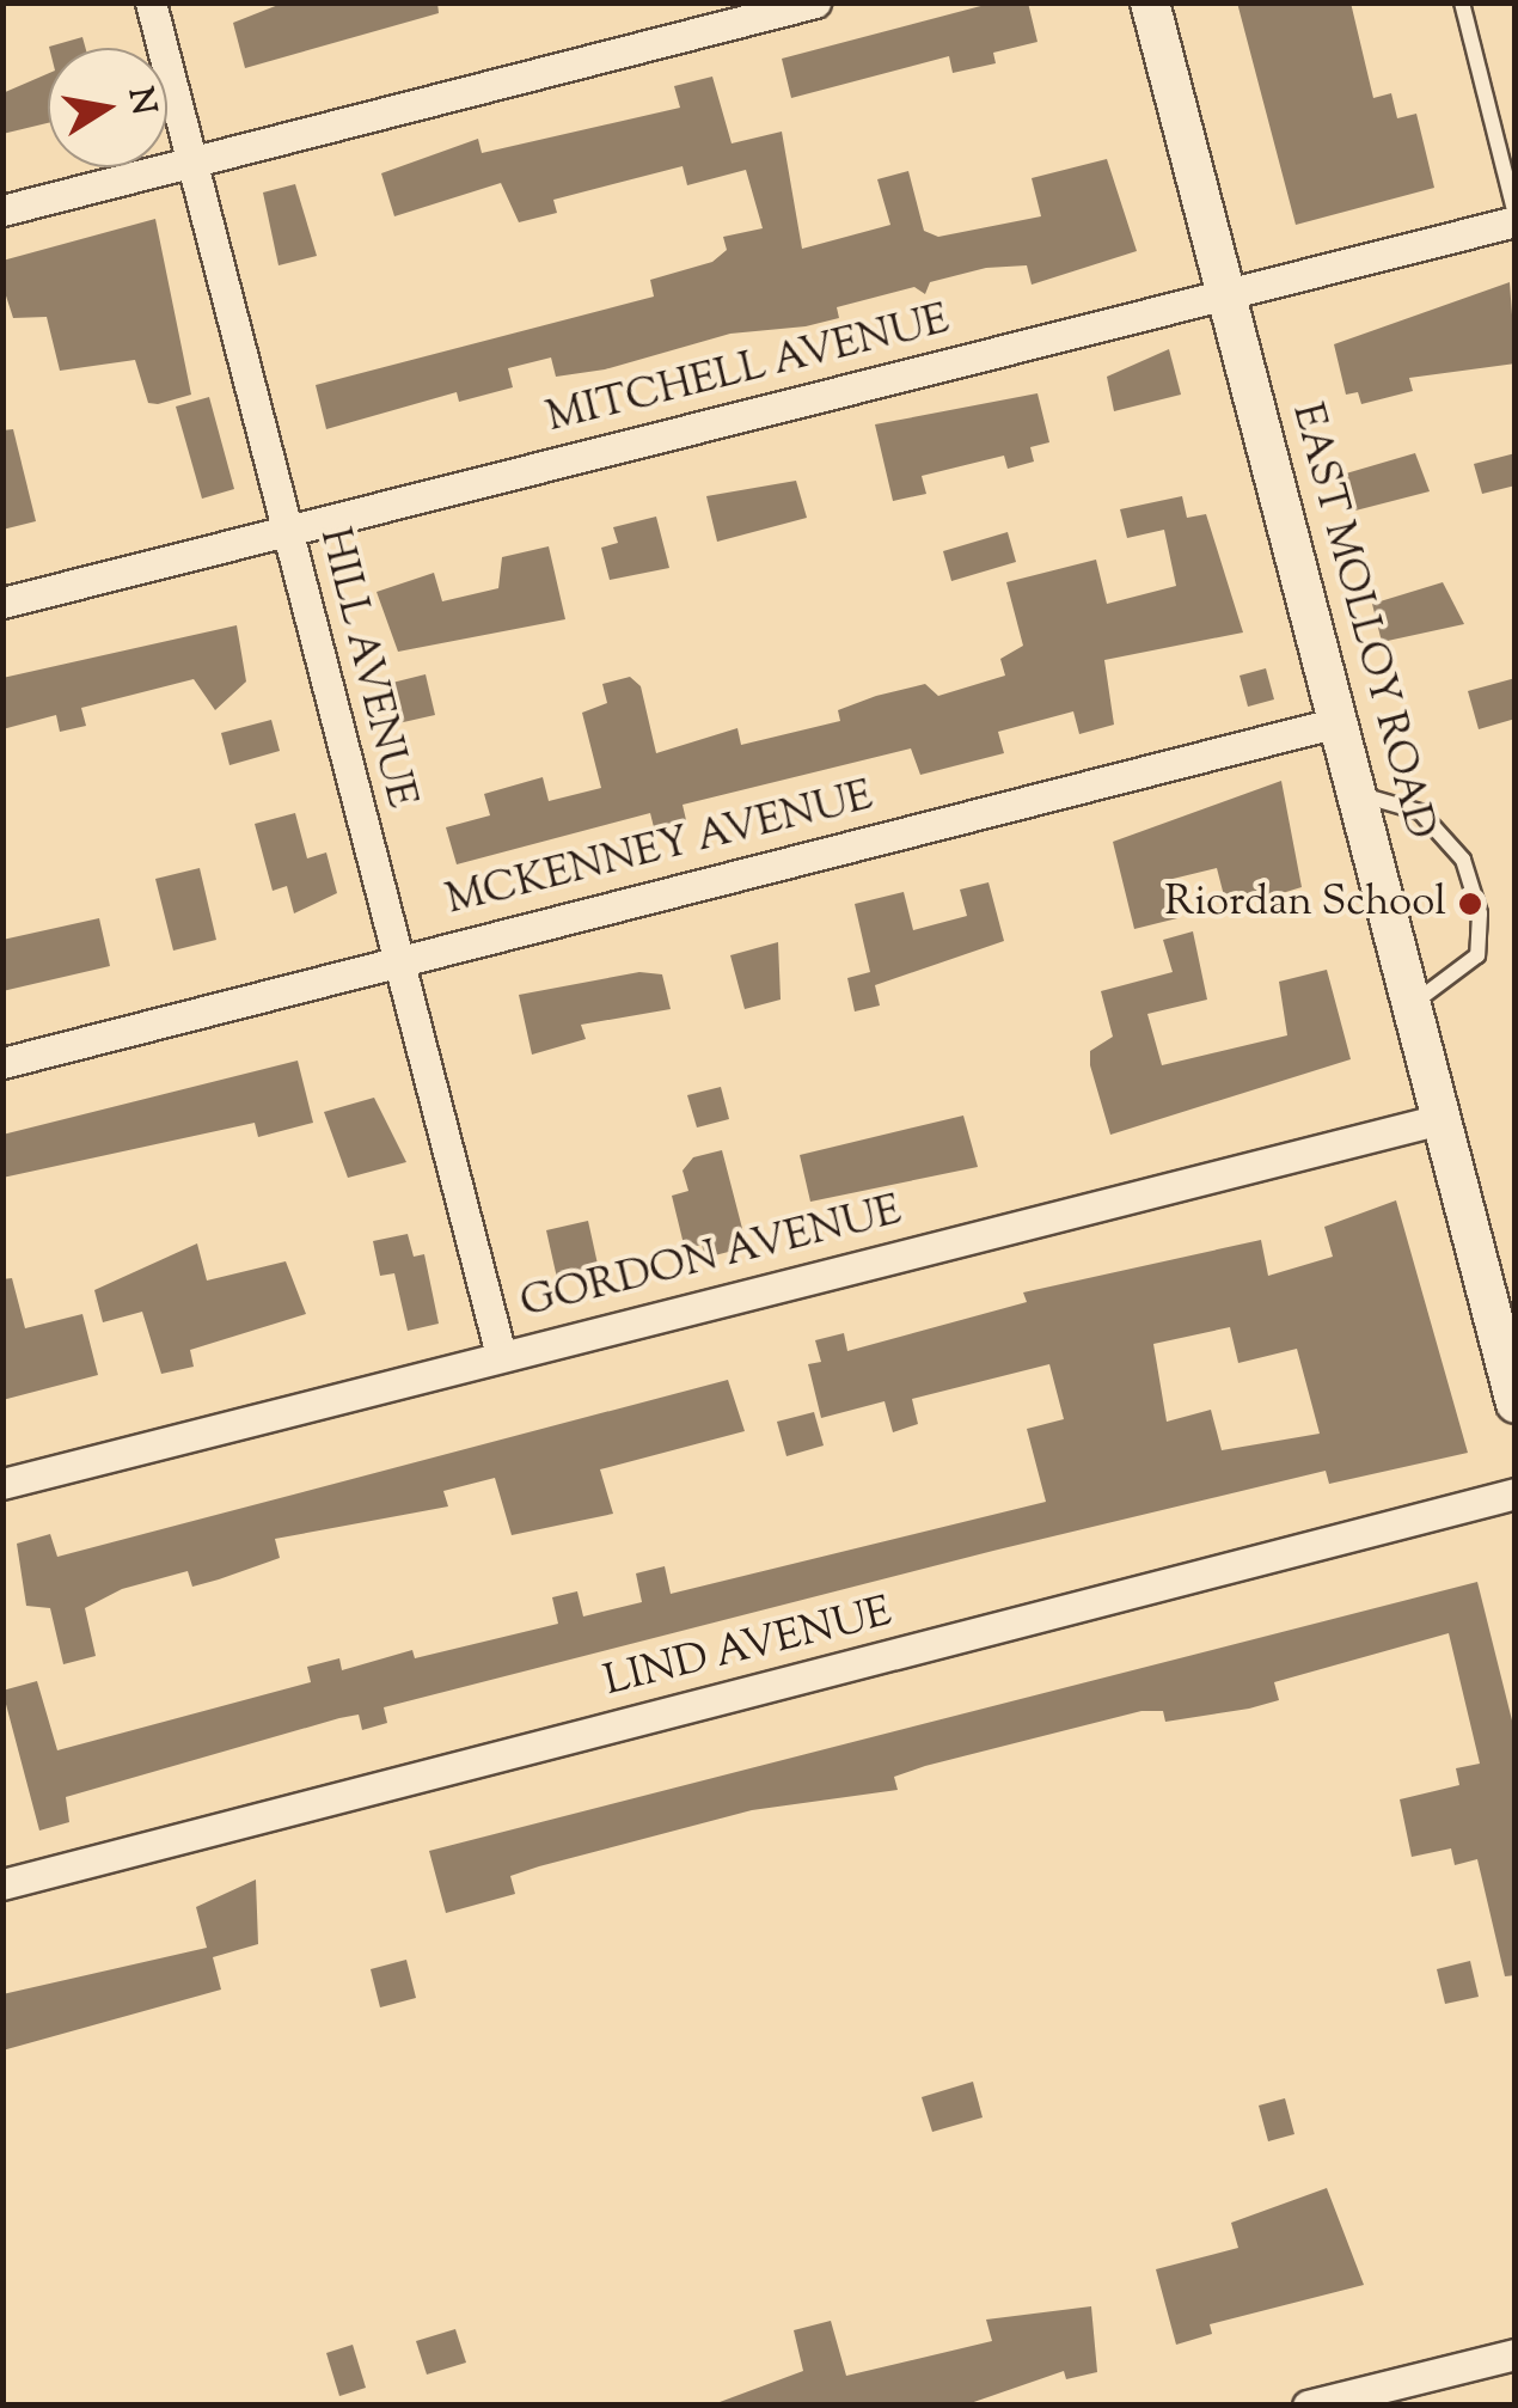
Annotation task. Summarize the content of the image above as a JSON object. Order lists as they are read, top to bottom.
{
  "streets": {
    "street": [
      "MITCHELL AVENUE",
      "EAST MOLLOY ROAD",
      "HILL AVENUE",
      "MCKENNEY AVENUE",
      "GORDON AVENUE",
      "LIND AVENUE"
    ]
  },
  "crossings": [
    ["MITCHELL AVENUE", "EAST MOLLOY ROAD"],
    ["MITCHELL AVENUE", "HILL AVENUE"],
    ["EAST MOLLOY ROAD", "MCKENNEY AVENUE"],
    ["EAST MOLLOY ROAD", "GORDON AVENUE"],
    ["HILL AVENUE", "MCKENNEY AVENUE"],
    ["HILL AVENUE", "GORDON AVENUE"]
  ],
  "places": ["Riordan School"],
  "north": "right"
}
